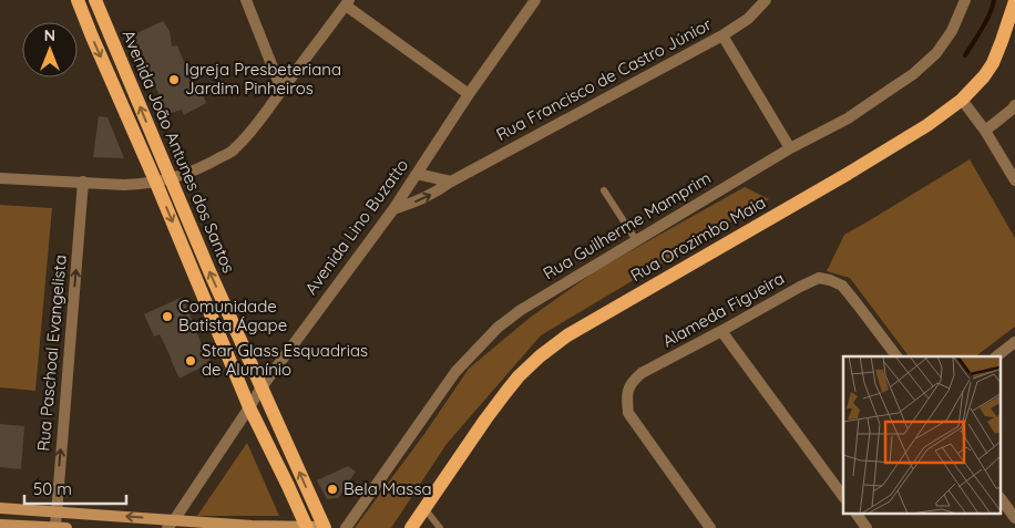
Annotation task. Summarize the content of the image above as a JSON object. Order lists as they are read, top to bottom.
{
  "streets": {
    "main road": ["Avenida João Antunes dos Santos", "Rua Orozimbo Maia"],
    "street": [
      "Rua Francisco de Castro Júnior",
      "Rua Guilherme Mamprim",
      "Avenida Lino Buzatto",
      "Alameda Figueira",
      "Rua Paschoal Evangelista"
    ]
  },
  "crossings": [
    ["Rua Francisco de Castro Júnior", "Avenida Lino Buzatto"],
    ["Avenida João Antunes dos Santos", "Avenida Lino Buzatto"]
  ],
  "one_way": ["Rua Paschoal Evangelista"],
  "places": [
    "Igreja Presbeteriana Jardim Pinheiros",
    "Comunidade Batista Ágape",
    "Star Glass Esquadrias de Alumínio",
    "Bela Massa"
  ],
  "scale_bar": "50 m",
  "north": "top"
}
